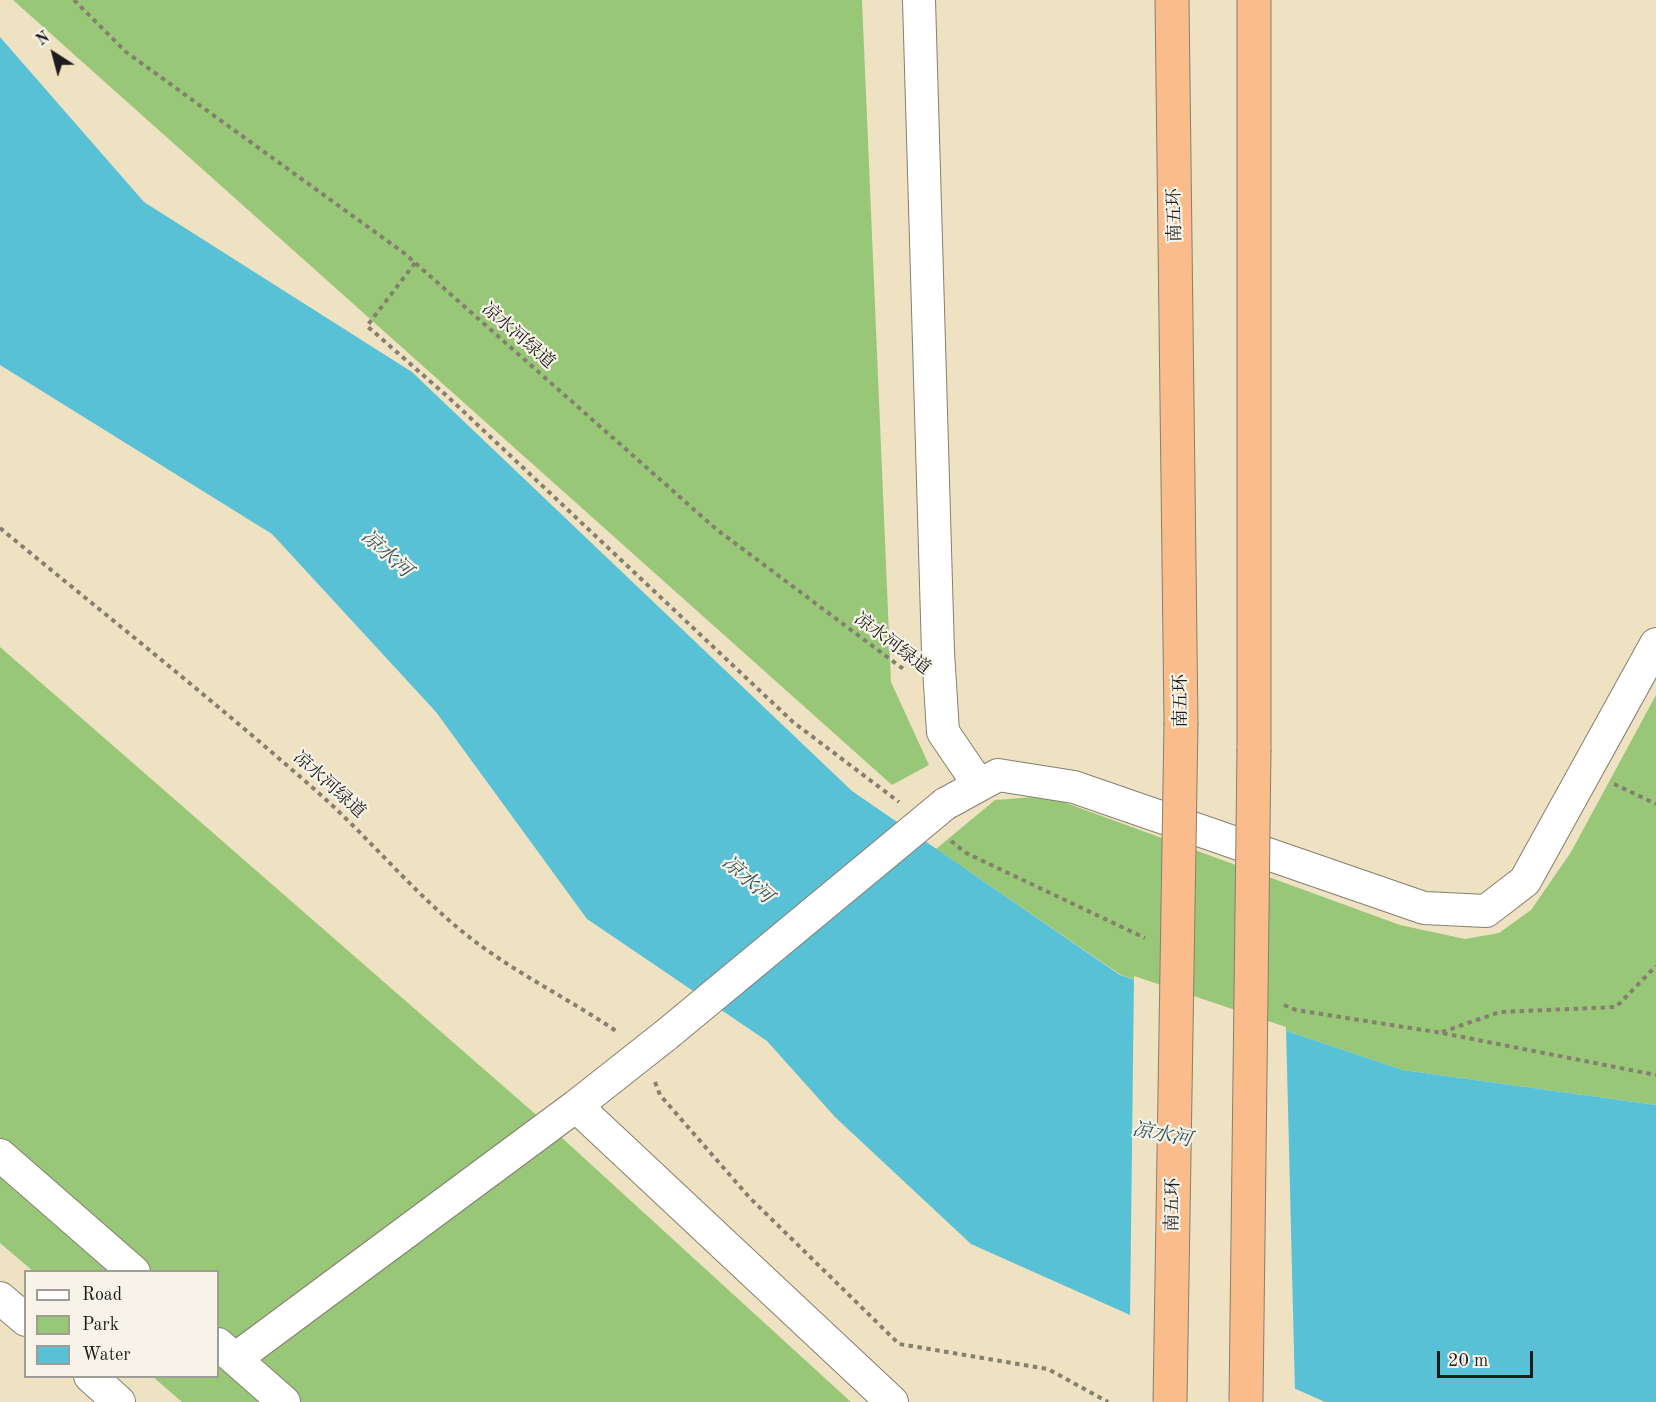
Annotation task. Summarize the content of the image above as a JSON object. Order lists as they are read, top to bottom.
{
  "streets": {
    "highway": ["南五环"],
    "path": ["凉水河绿道"]
  },
  "water": ["凉水河"],
  "legend": ["Road", "Park", "Water"],
  "scale_bar": "20 m",
  "north": "top left"
}
